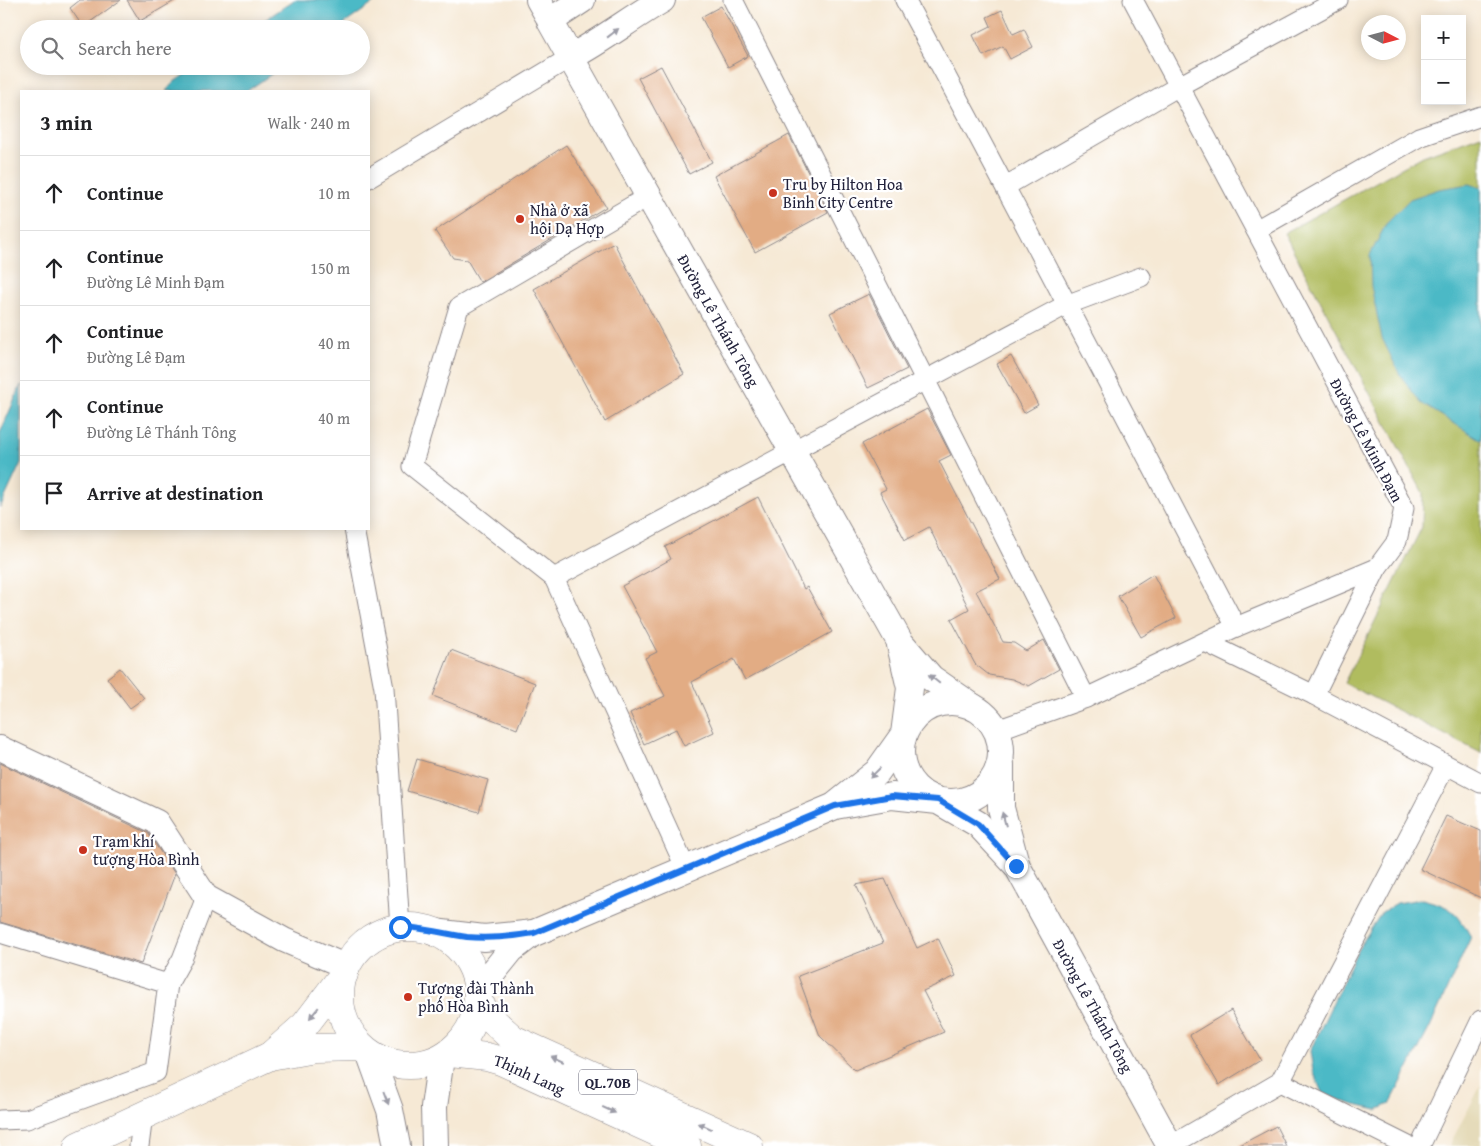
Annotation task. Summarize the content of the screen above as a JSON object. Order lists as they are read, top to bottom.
{
  "streets": {
    "main road": ["Đường Lê Thánh Tông", "Thịnh Lang", "QL.70B"],
    "street": ["Đường Lê Minh Đạm"]
  },
  "places": [
    "Tru by Hilton Hoa Binh City Centre",
    "Nhà ở xã hội Dạ Hợp",
    "Trạm khí tượng Hòa Bình",
    "Tượng đài Thành phố Hòa Bình"
  ],
  "north": "right",
  "page": {
    "map_buttons": ["+", "−"],
    "search": "Search here",
    "heading": ["3 min", "Walk · 240 m"],
    "list": [
      ["Continue", "10 m"],
      ["Continue", "Đường Lê Minh Đạm", "150 m"],
      ["Continue", "Đường Lê Đạm", "40 m"],
      ["Continue", "Đường Lê Thánh Tông", "40 m"],
      "Arrive at destination"
    ]
  }
}
